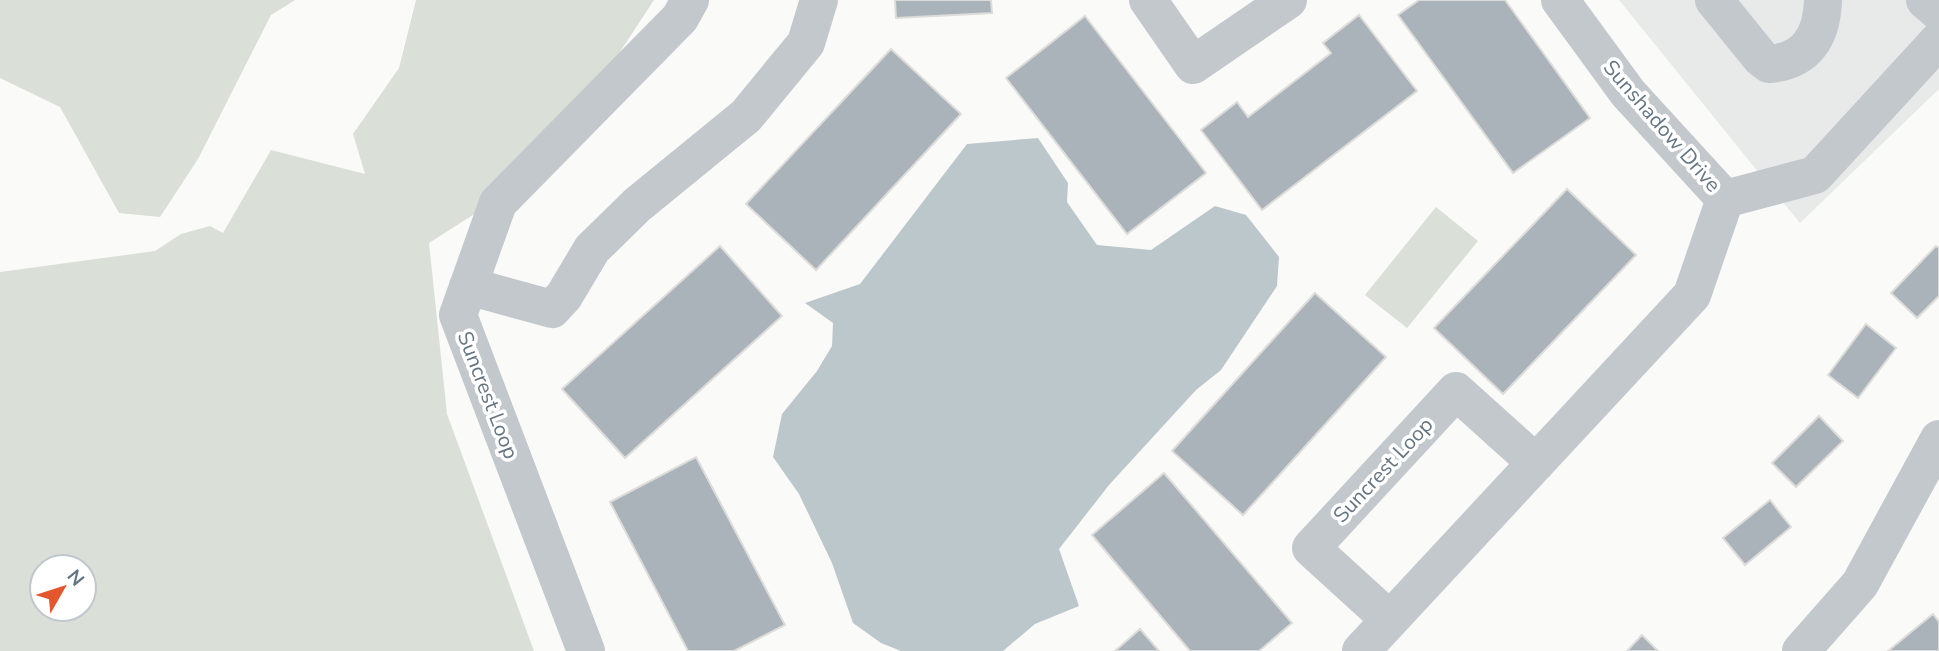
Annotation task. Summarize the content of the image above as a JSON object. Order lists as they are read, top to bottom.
{
  "streets": {
    "street": ["Sunshadow Drive", "Suncrest Loop"]
  },
  "north": "top right"
}
